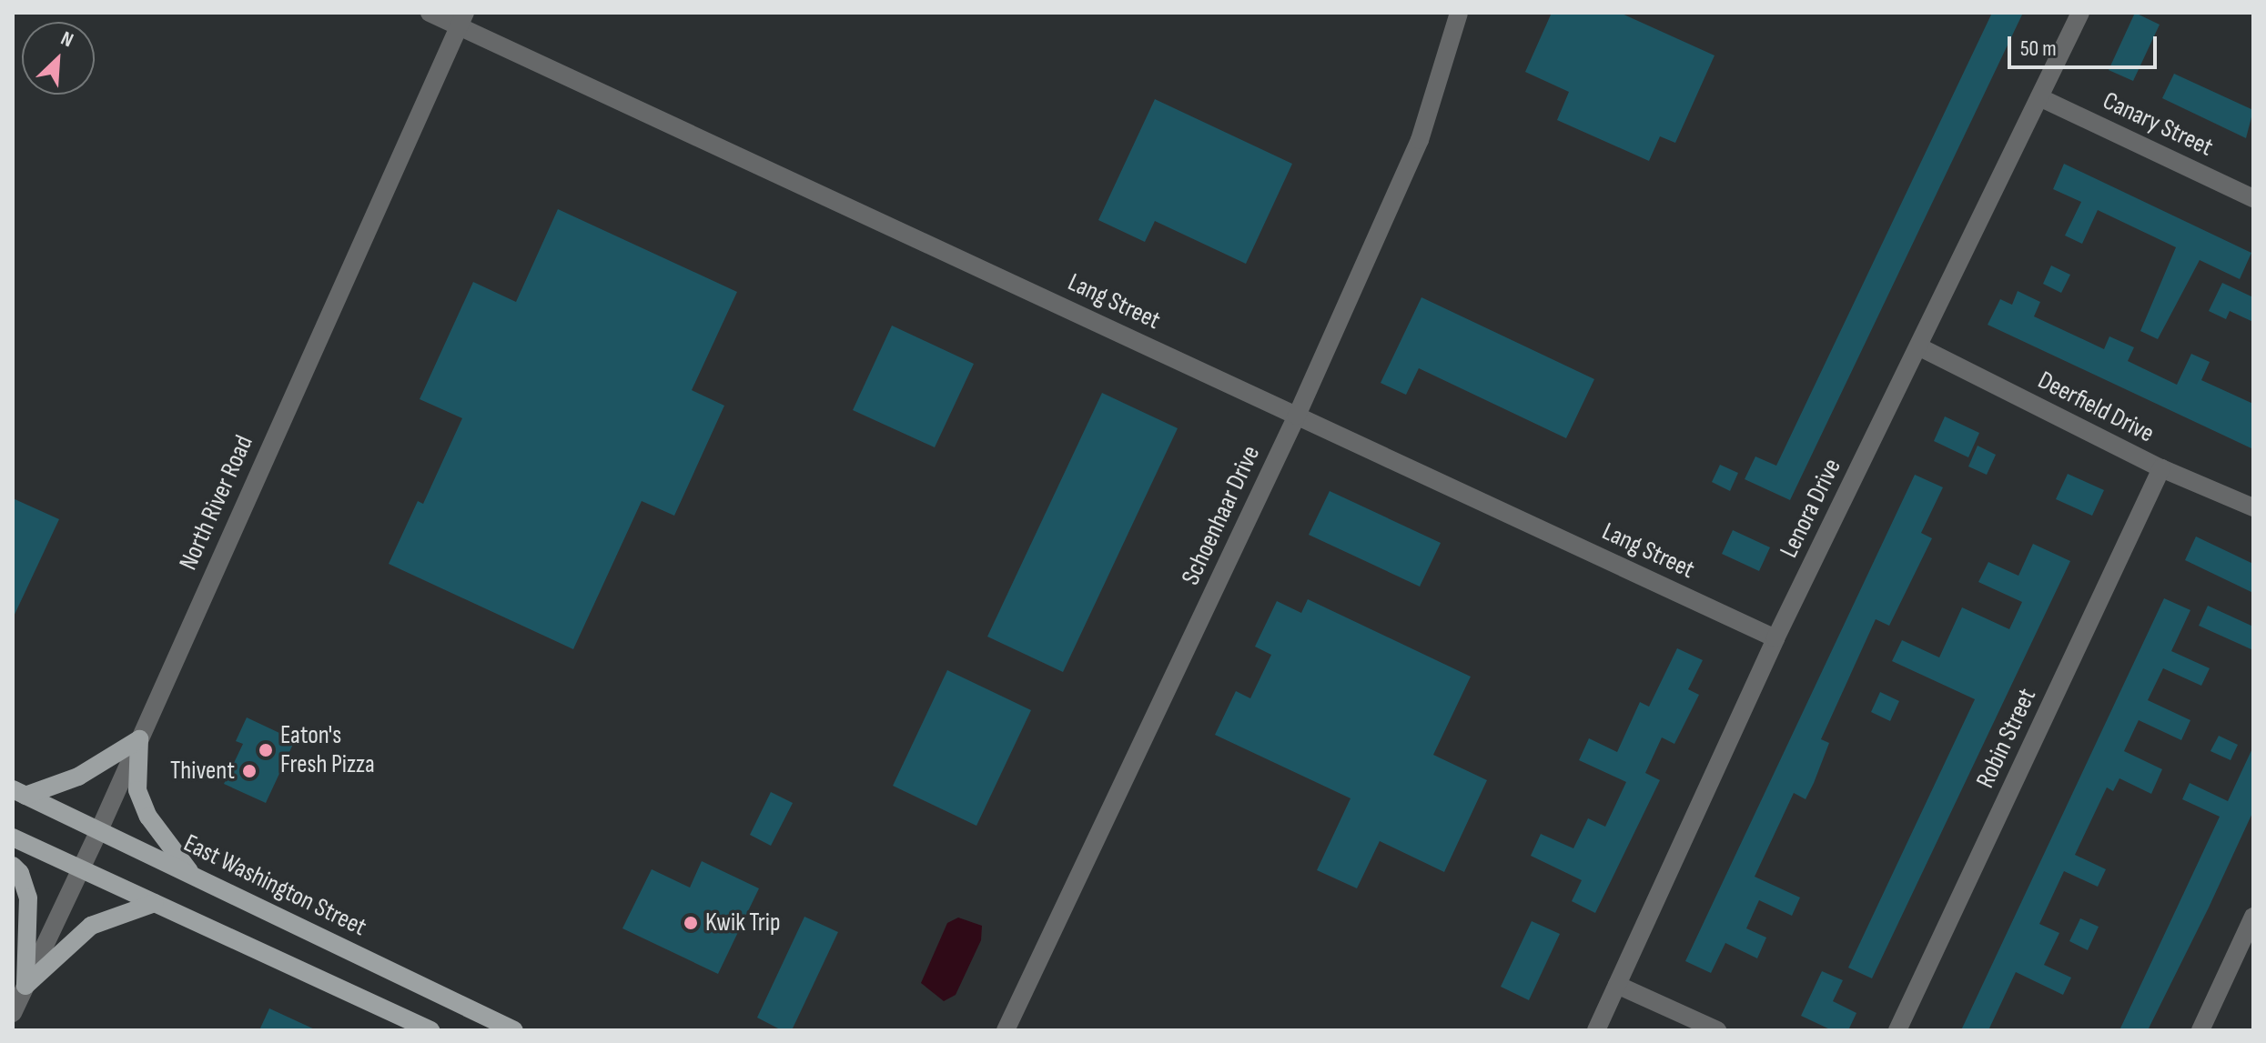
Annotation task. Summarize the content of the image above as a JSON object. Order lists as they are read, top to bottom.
{
  "streets": {
    "main road": ["East Washington Street"],
    "street": [
      "Canary Street",
      "Lang Street",
      "Deerfield Drive",
      "North River Road",
      "Lenora Drive",
      "Schoenhaar Drive",
      "Robin Street"
    ]
  },
  "crossings": [
    ["Canary Street", "Lenora Drive"],
    ["Lang Street", "North River Road"],
    ["Lang Street", "Lenora Drive"],
    ["Lang Street", "Schoenhaar Drive"],
    ["Deerfield Drive", "Lenora Drive"],
    ["Deerfield Drive", "Robin Street"],
    ["North River Road", "East Washington Street"]
  ],
  "places": ["Eaton's Fresh Pizza", "Thivent", "Kwik Trip"],
  "scale_bar": "50 m",
  "north": "top right"
}
